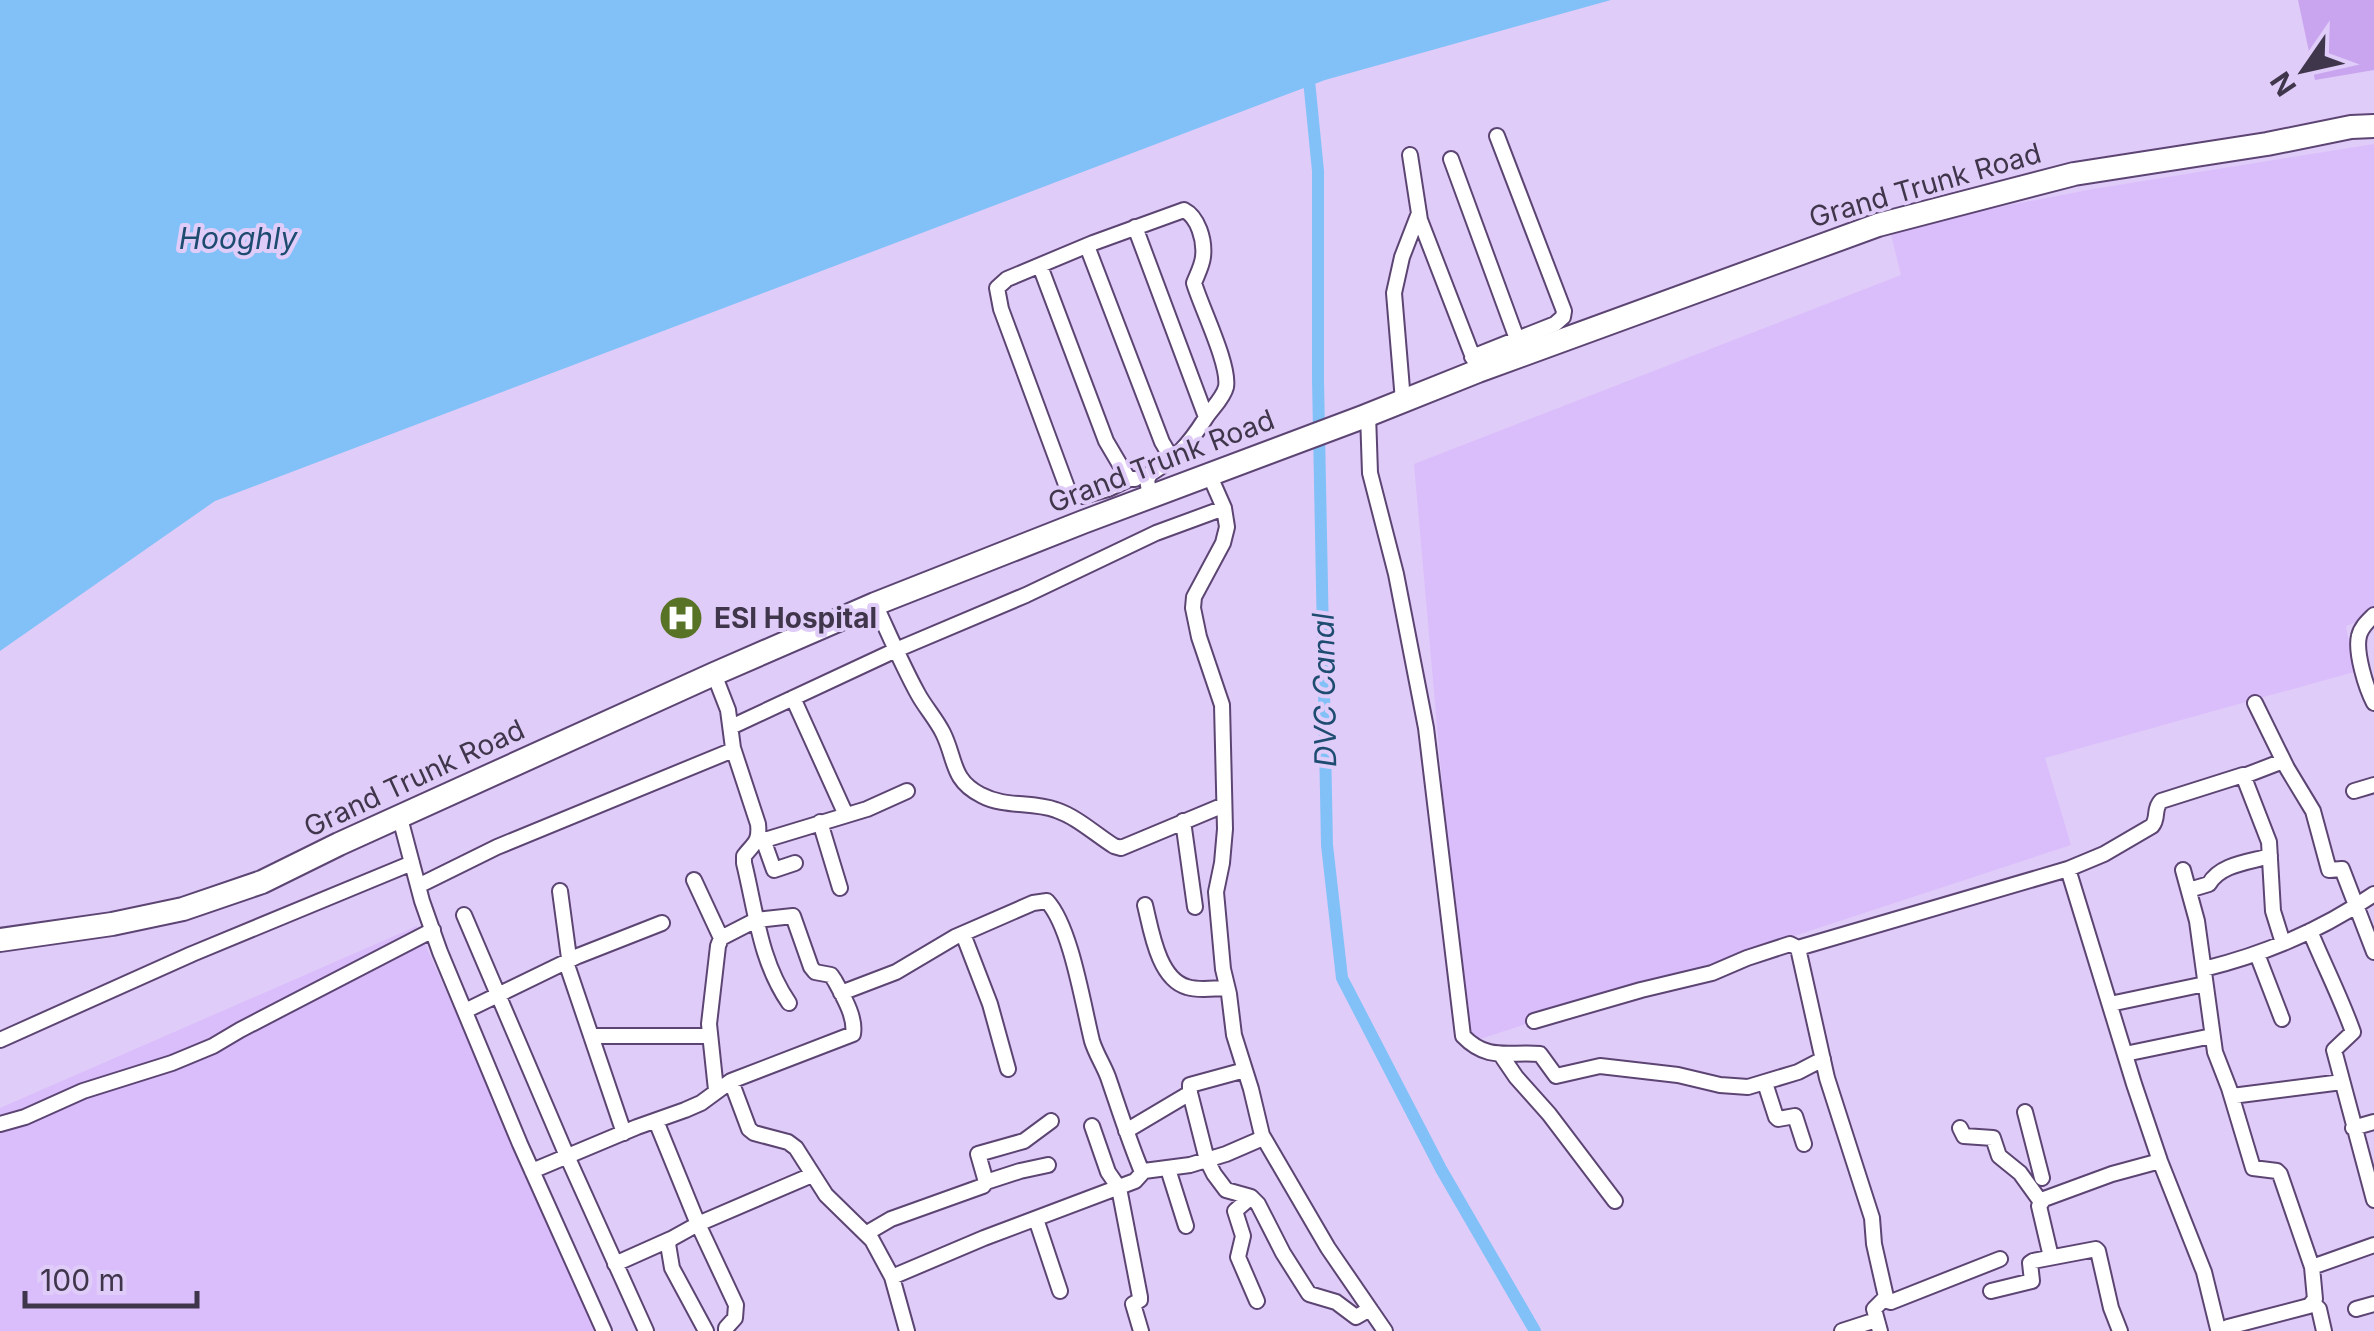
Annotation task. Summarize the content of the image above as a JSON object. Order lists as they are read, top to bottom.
{
  "streets": {
    "main road": ["Grand Trunk Road"]
  },
  "water": ["Hooghly", "DVC Canal"],
  "places": {
    "hospital": ["ESI Hospital"]
  },
  "scale_bar": "100 m",
  "north": "bottom left"
}
